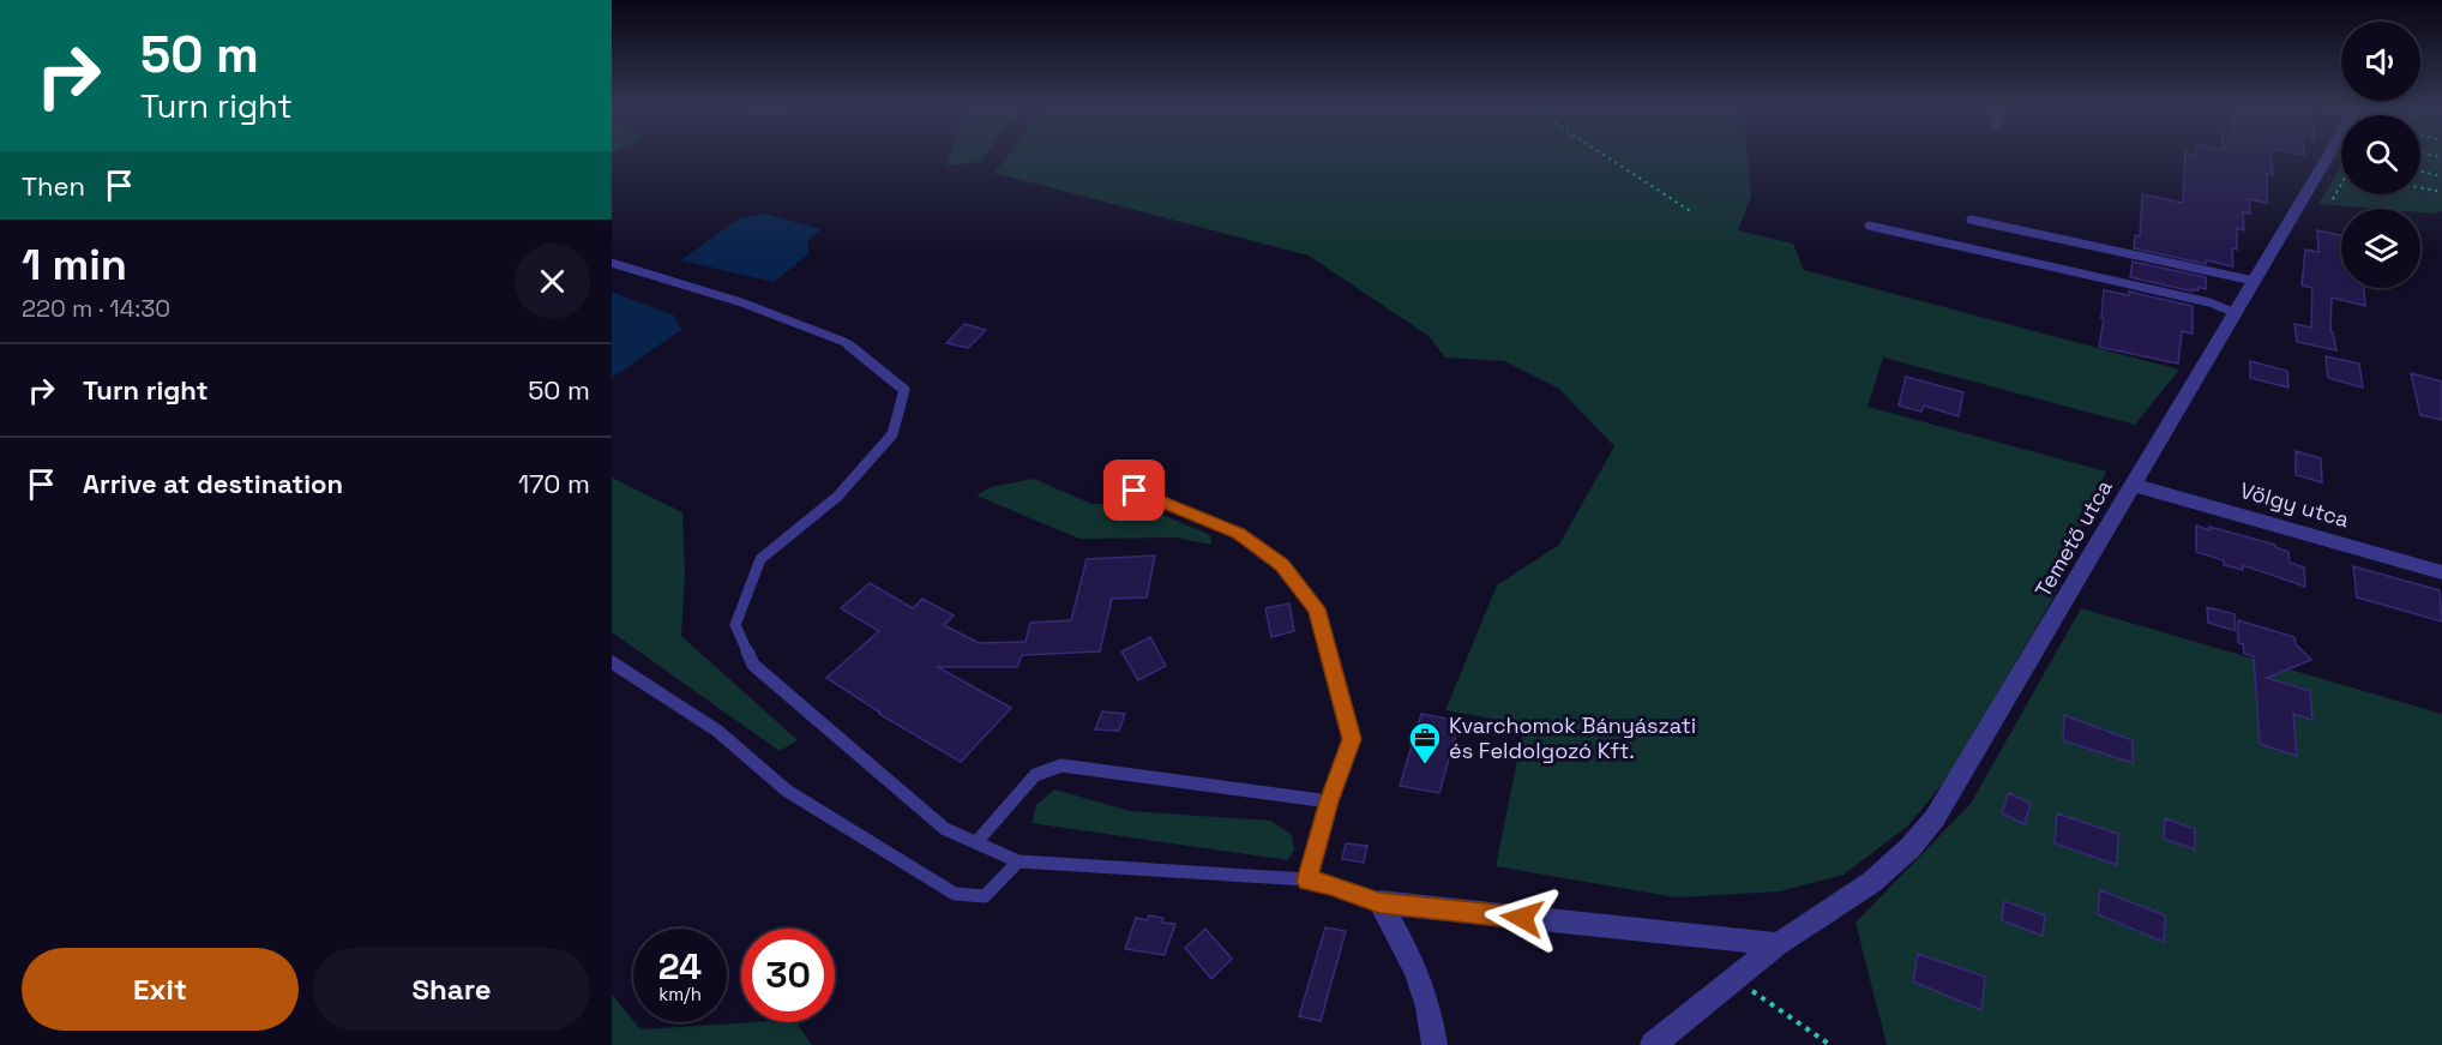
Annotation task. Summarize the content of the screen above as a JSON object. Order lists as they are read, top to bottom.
{
  "streets": {
    "street": ["Völgy utca", "Temető utca"]
  },
  "crossings": [
    ["Völgy utca", "Temető utca"]
  ],
  "places": {
    "office": ["Kvarchomok Bányászati és Feldolgozó Kft."]
  },
  "page": {
    "turn": ["50 m", "Turn right"],
    "then": "Then",
    "heading": ["1 min", "220 m · 14:30"],
    "list": [
      {
        "name": "Turn right",
        "value": "50 m"
      },
      {
        "name": "Arrive at destination",
        "value": "170 m"
      }
    ],
    "speed": "24 km/h",
    "limit": "30",
    "buttons": ["Exit", "Share"]
  }
}
